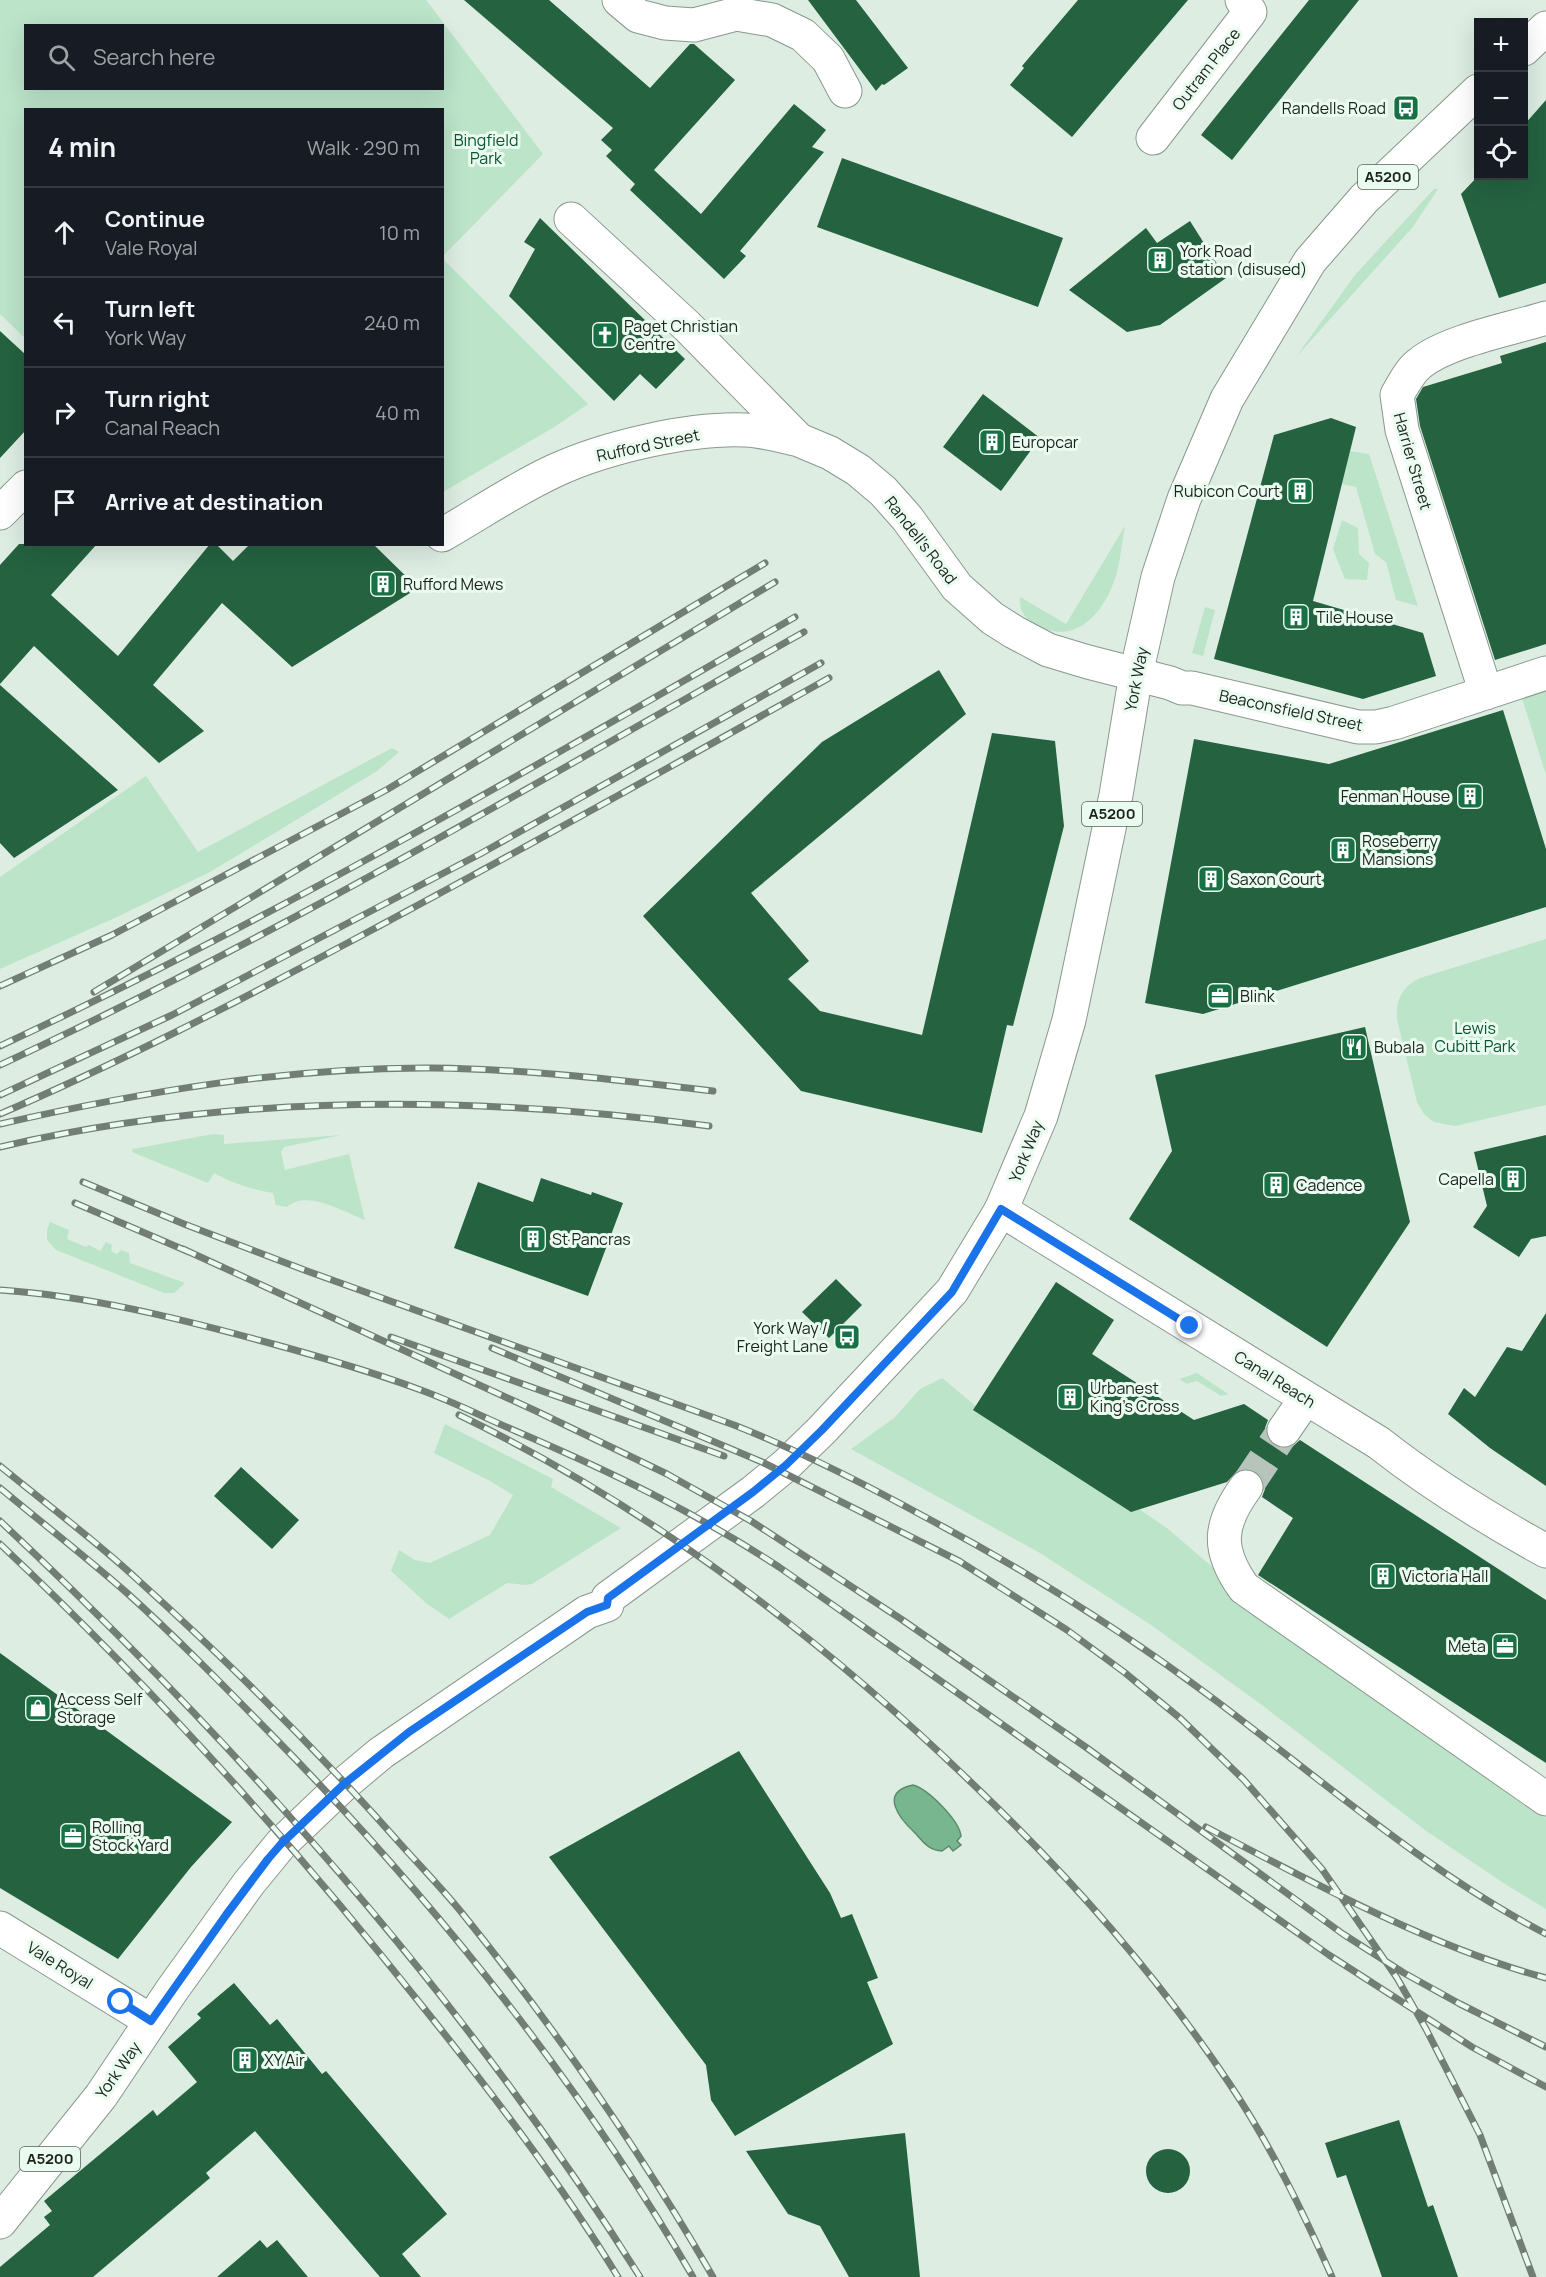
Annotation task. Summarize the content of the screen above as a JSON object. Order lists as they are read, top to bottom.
{
  "streets": {
    "street": [
      "Outram Place",
      "A5200",
      "Rufford Street",
      "Harrier Street",
      "Randell's Road",
      "York Way",
      "Beaconsfield Street",
      "Canal Reach",
      "Vale Royal"
    ]
  },
  "crossings": [
    ["Rufford Street", "Randell's Road"],
    ["Harrier Street", "Beaconsfield Street"],
    ["Randell's Road", "York Way"],
    ["Randell's Road", "Beaconsfield Street"],
    ["York Way", "Beaconsfield Street"],
    ["York Way", "Canal Reach"],
    ["York Way", "Vale Royal"]
  ],
  "parks": ["Bingfield Park", "Lewis Cubitt Park"],
  "places": {
    "bus stop": ["Randells Road", "York Way / Freight Lane"],
    "building": [
      "York Road station (disused)",
      "Europcar",
      "Rubicon Court",
      "Rufford Mews",
      "Tile House",
      "Fenman House",
      "Roseberry Mansions",
      "Saxon Court",
      "Capella",
      "Cadence",
      "St Pancras",
      "Urbanest King's Cross",
      "Victoria Hall",
      "XY Air"
    ],
    "church": ["Paget Christian Centre"],
    "office": ["Blink", "Meta", "Rolling Stock Yard"],
    "restaurant": ["Bubala"],
    "shop": ["Access Self Storage"]
  },
  "page": {
    "map_buttons": ["+", "−"],
    "search": "Search here",
    "heading": ["4 min", "Walk · 290 m"],
    "list": [
      ["Continue", "Vale Royal", "10 m"],
      ["Turn left", "York Way", "240 m"],
      ["Turn right", "Canal Reach", "40 m"],
      "Arrive at destination"
    ]
  }
}
